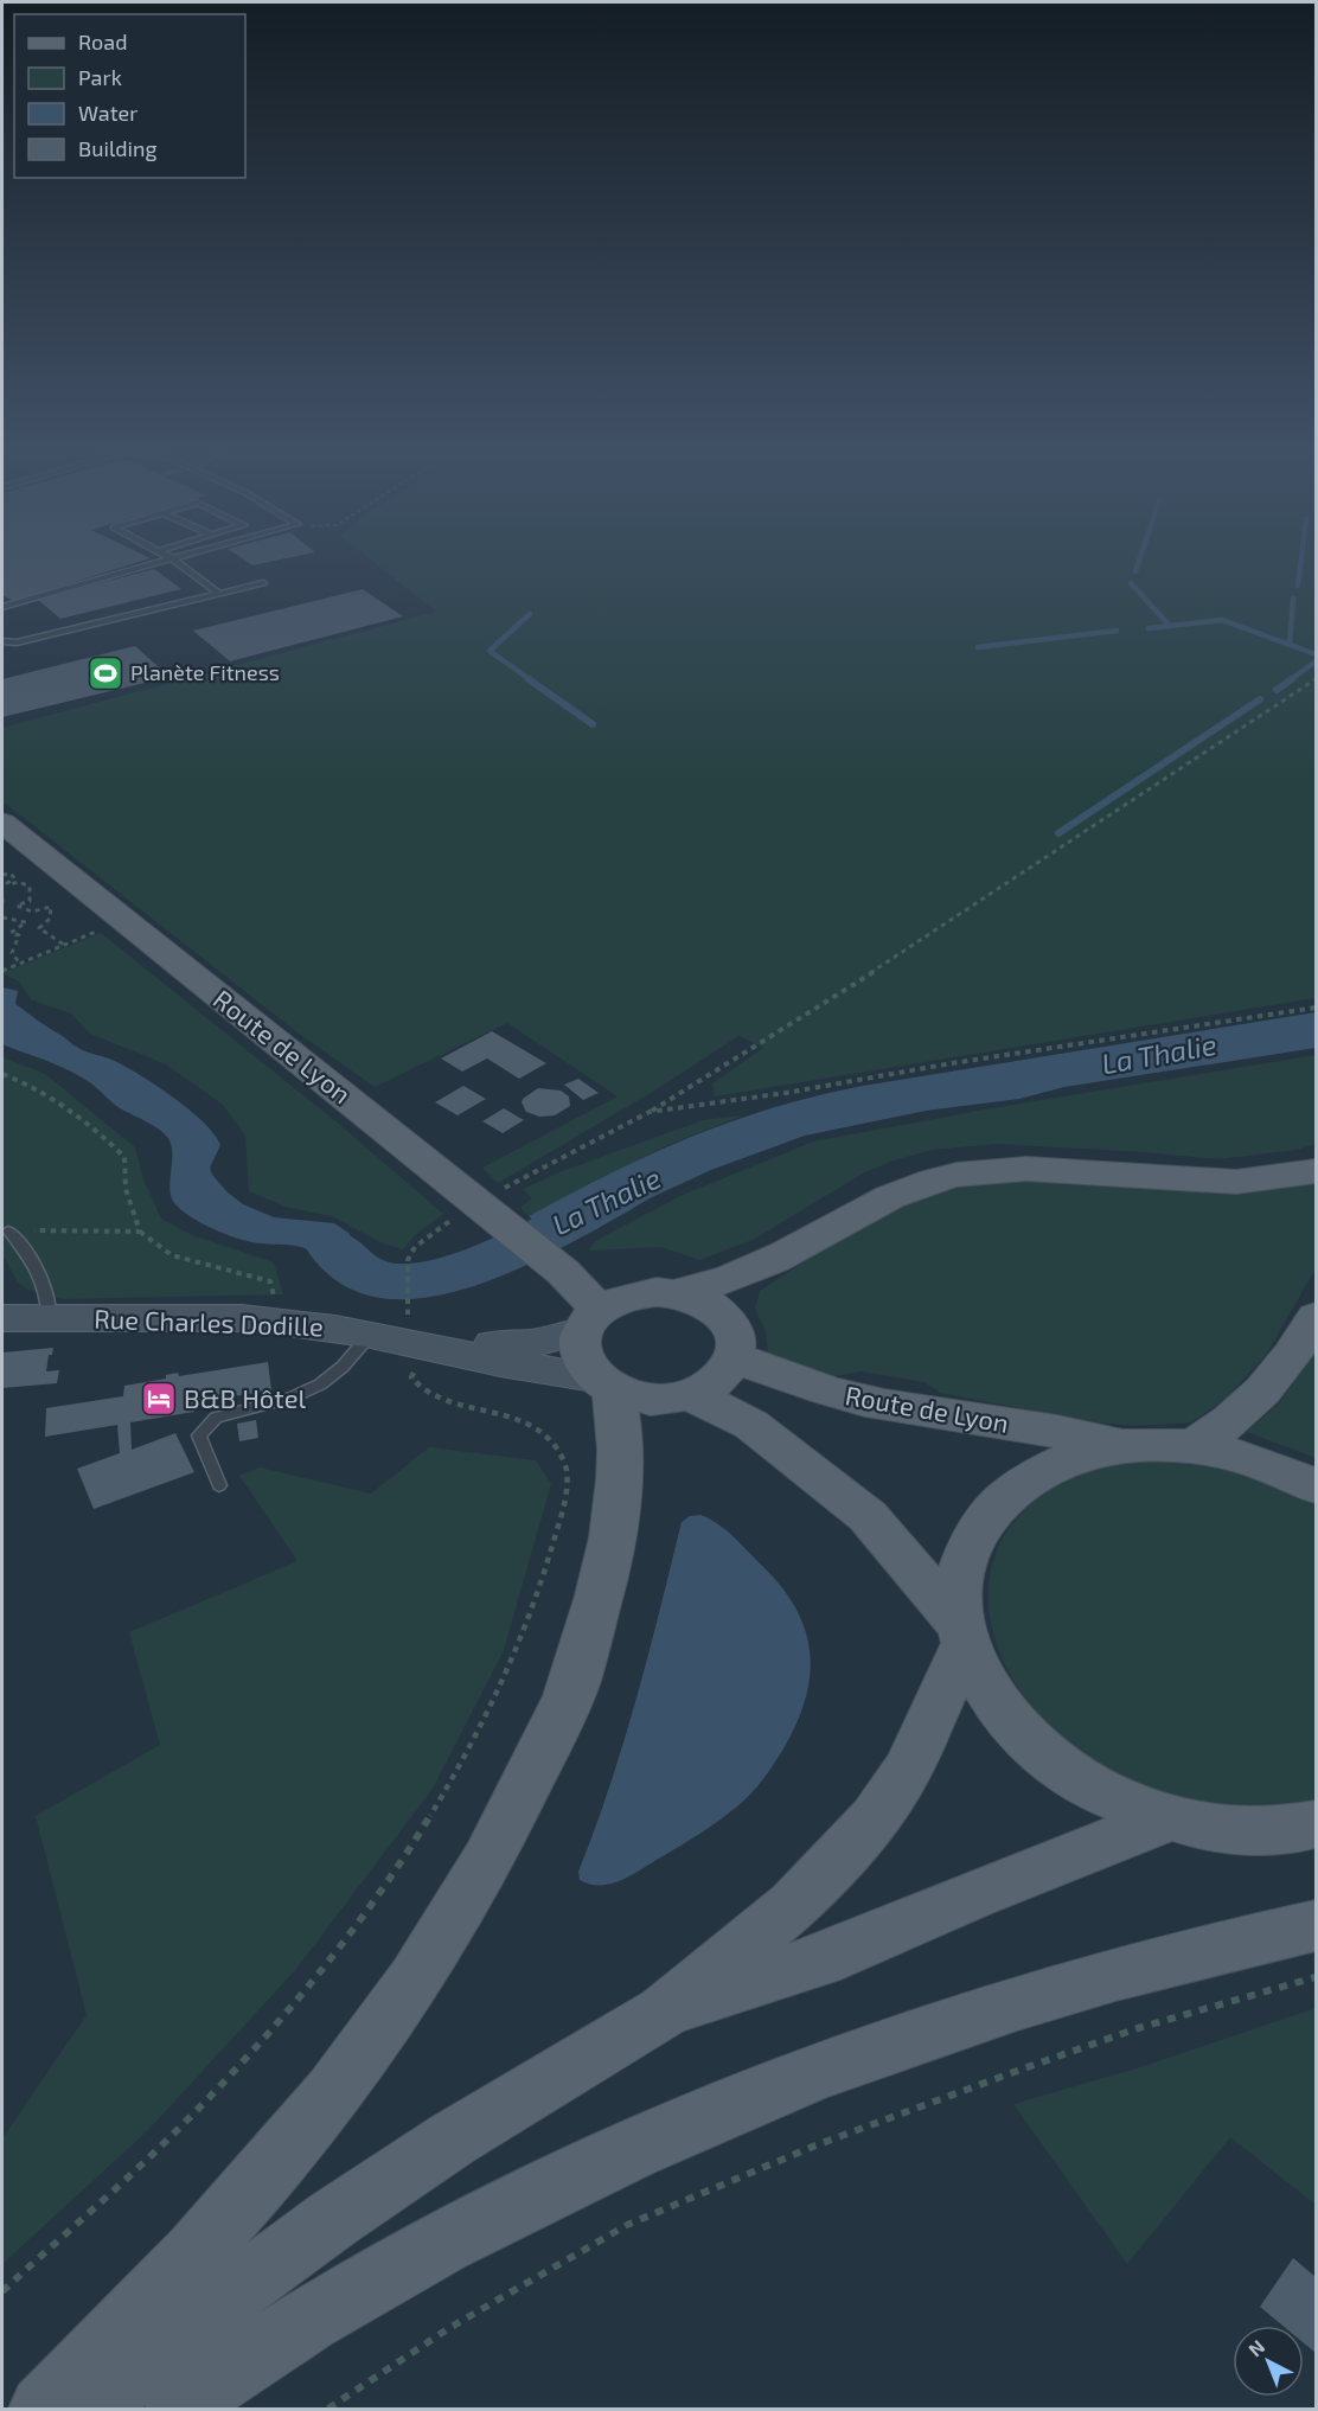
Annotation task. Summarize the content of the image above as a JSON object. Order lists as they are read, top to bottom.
{
  "streets": {
    "main road": ["Route de Lyon", "Rue Charles Dodille"]
  },
  "crossings": [
    ["Route de Lyon", "Rue Charles Dodille"]
  ],
  "water": ["La Thalie"],
  "places": {
    "sports": ["Planète Fitness"],
    "hotel": ["B&B Hôtel"]
  },
  "legend": [
    "Road",
    "Park",
    "Water",
    "Building"
  ],
  "north": "top left"
}
